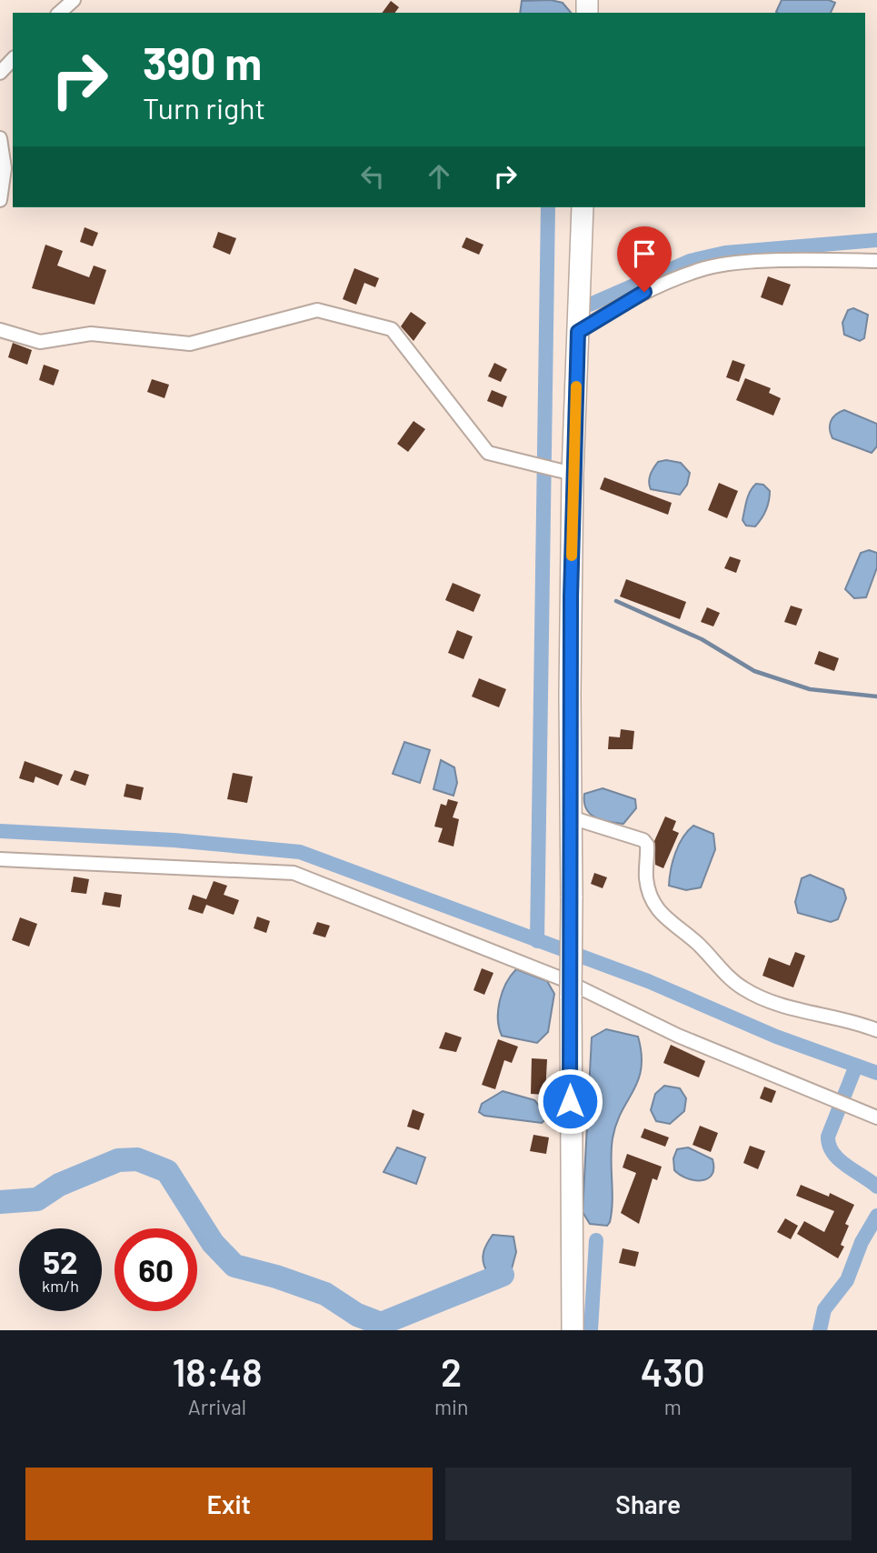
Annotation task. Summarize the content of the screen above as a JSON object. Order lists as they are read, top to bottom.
{
  "page": {
    "turn": ["390 m", "Turn right"],
    "speed": "52 km/h",
    "limit": "60",
    "eta": [
      "18:48",
      "Arrival",
      "2",
      "min",
      "430",
      "m"
    ],
    "buttons": ["Exit", "Share"]
  }
}
